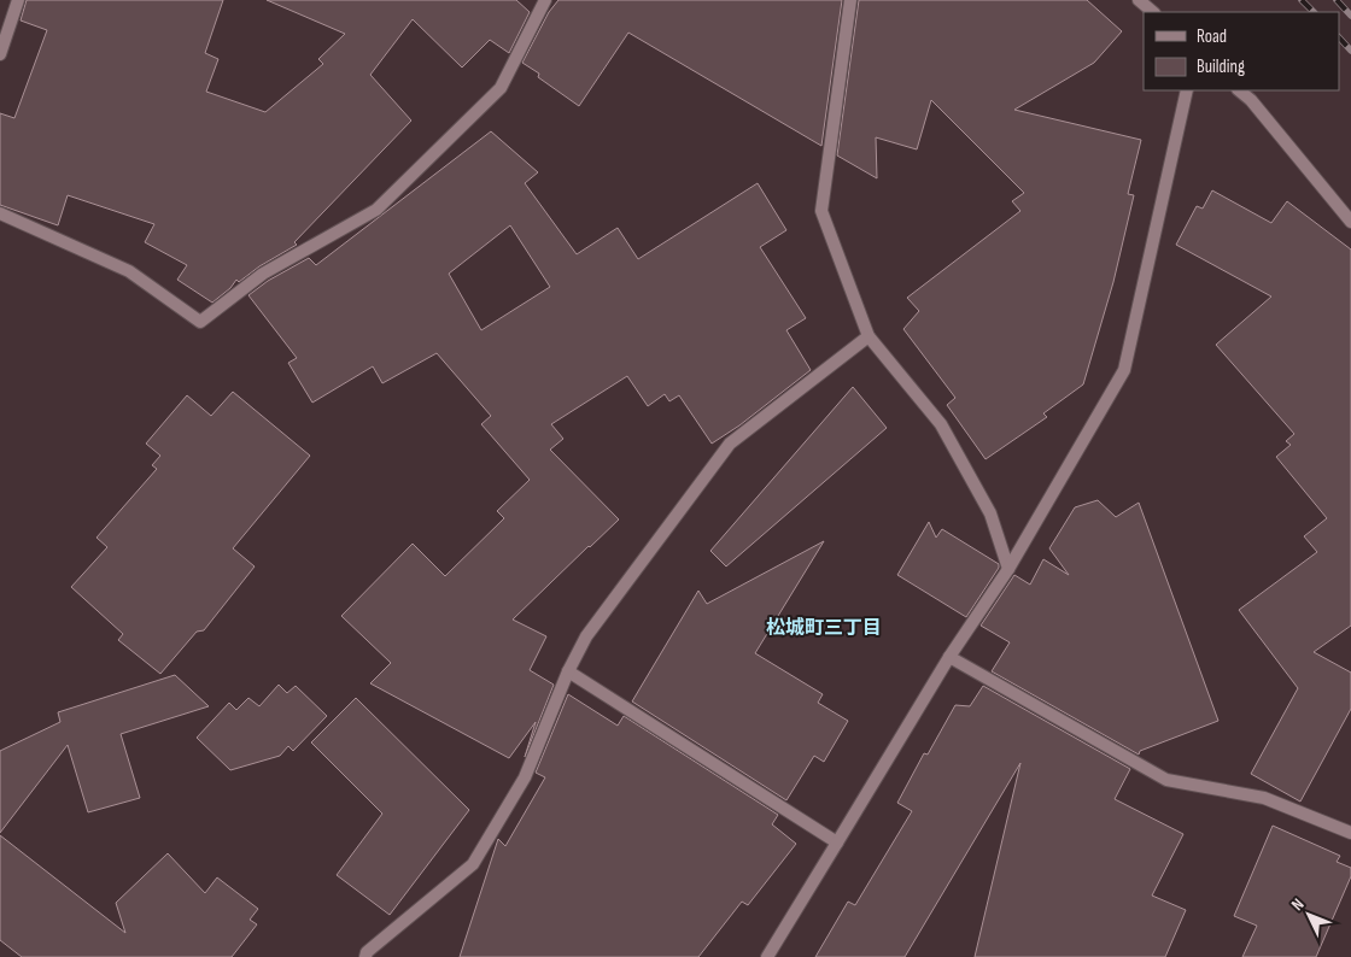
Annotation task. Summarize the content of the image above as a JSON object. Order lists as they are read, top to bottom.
{
  "districts": ["松城町三丁目"],
  "legend": ["Road", "Building"],
  "north": "top left"
}
